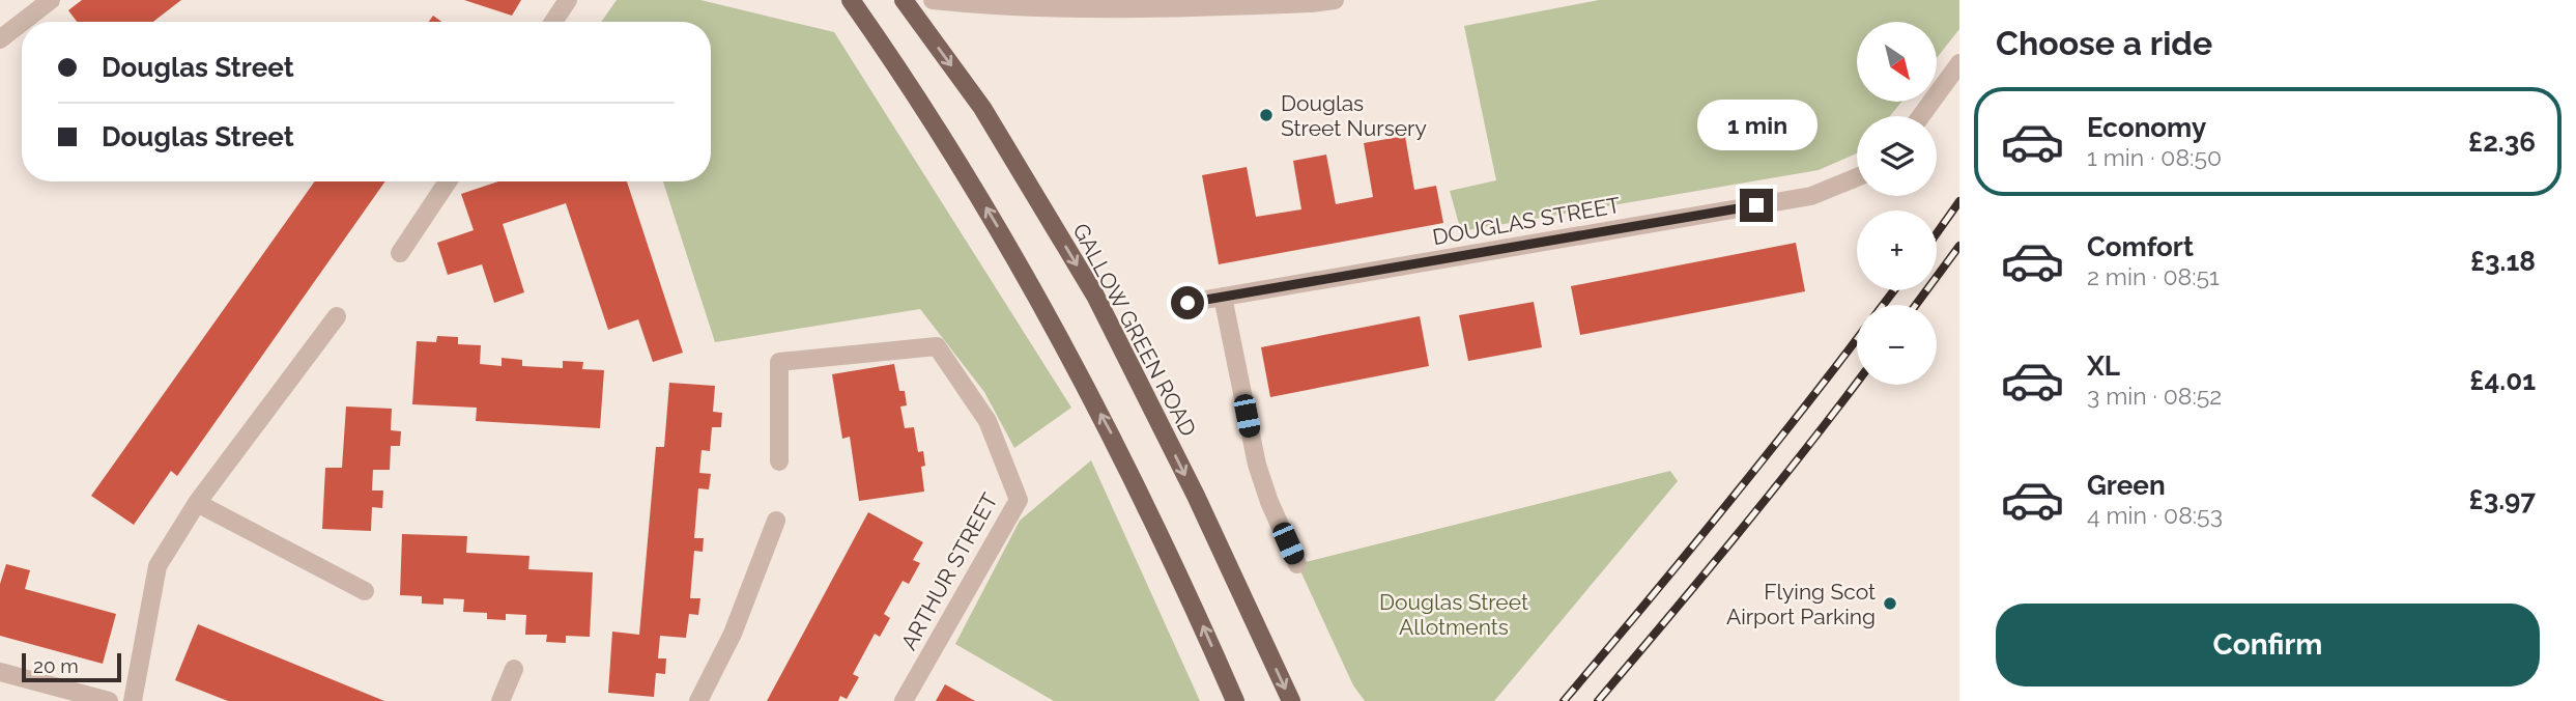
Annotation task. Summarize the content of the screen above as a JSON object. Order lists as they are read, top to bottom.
{
  "streets": {
    "main road": ["GALLOW GREEN ROAD"],
    "street": ["DOUGLAS STREET", "ARTHUR STREET"]
  },
  "parks": ["Douglas Street Allotments"],
  "places": ["Douglas Street Nursery", "Flying Scot Airport Parking"],
  "scale_bar": "20 m",
  "north": "bottom right",
  "page": {
    "heading": "Choose a ride",
    "map_buttons": ["+", "−"],
    "banner": ["Douglas Street", "Douglas Street"],
    "list": [
      {
        "name": "Economy",
        "note": "1 min · 08:50",
        "value": "£2.36"
      },
      {
        "name": "Comfort",
        "note": "2 min · 08:51",
        "value": "£3.18"
      },
      {
        "name": "XL",
        "note": "3 min · 08:52",
        "value": "£4.01"
      },
      {
        "name": "Green",
        "note": "4 min · 08:53",
        "value": "£3.97"
      }
    ],
    "bubble": "1 min",
    "buttons": "Confirm",
    "scale": "20 m"
  }
}
